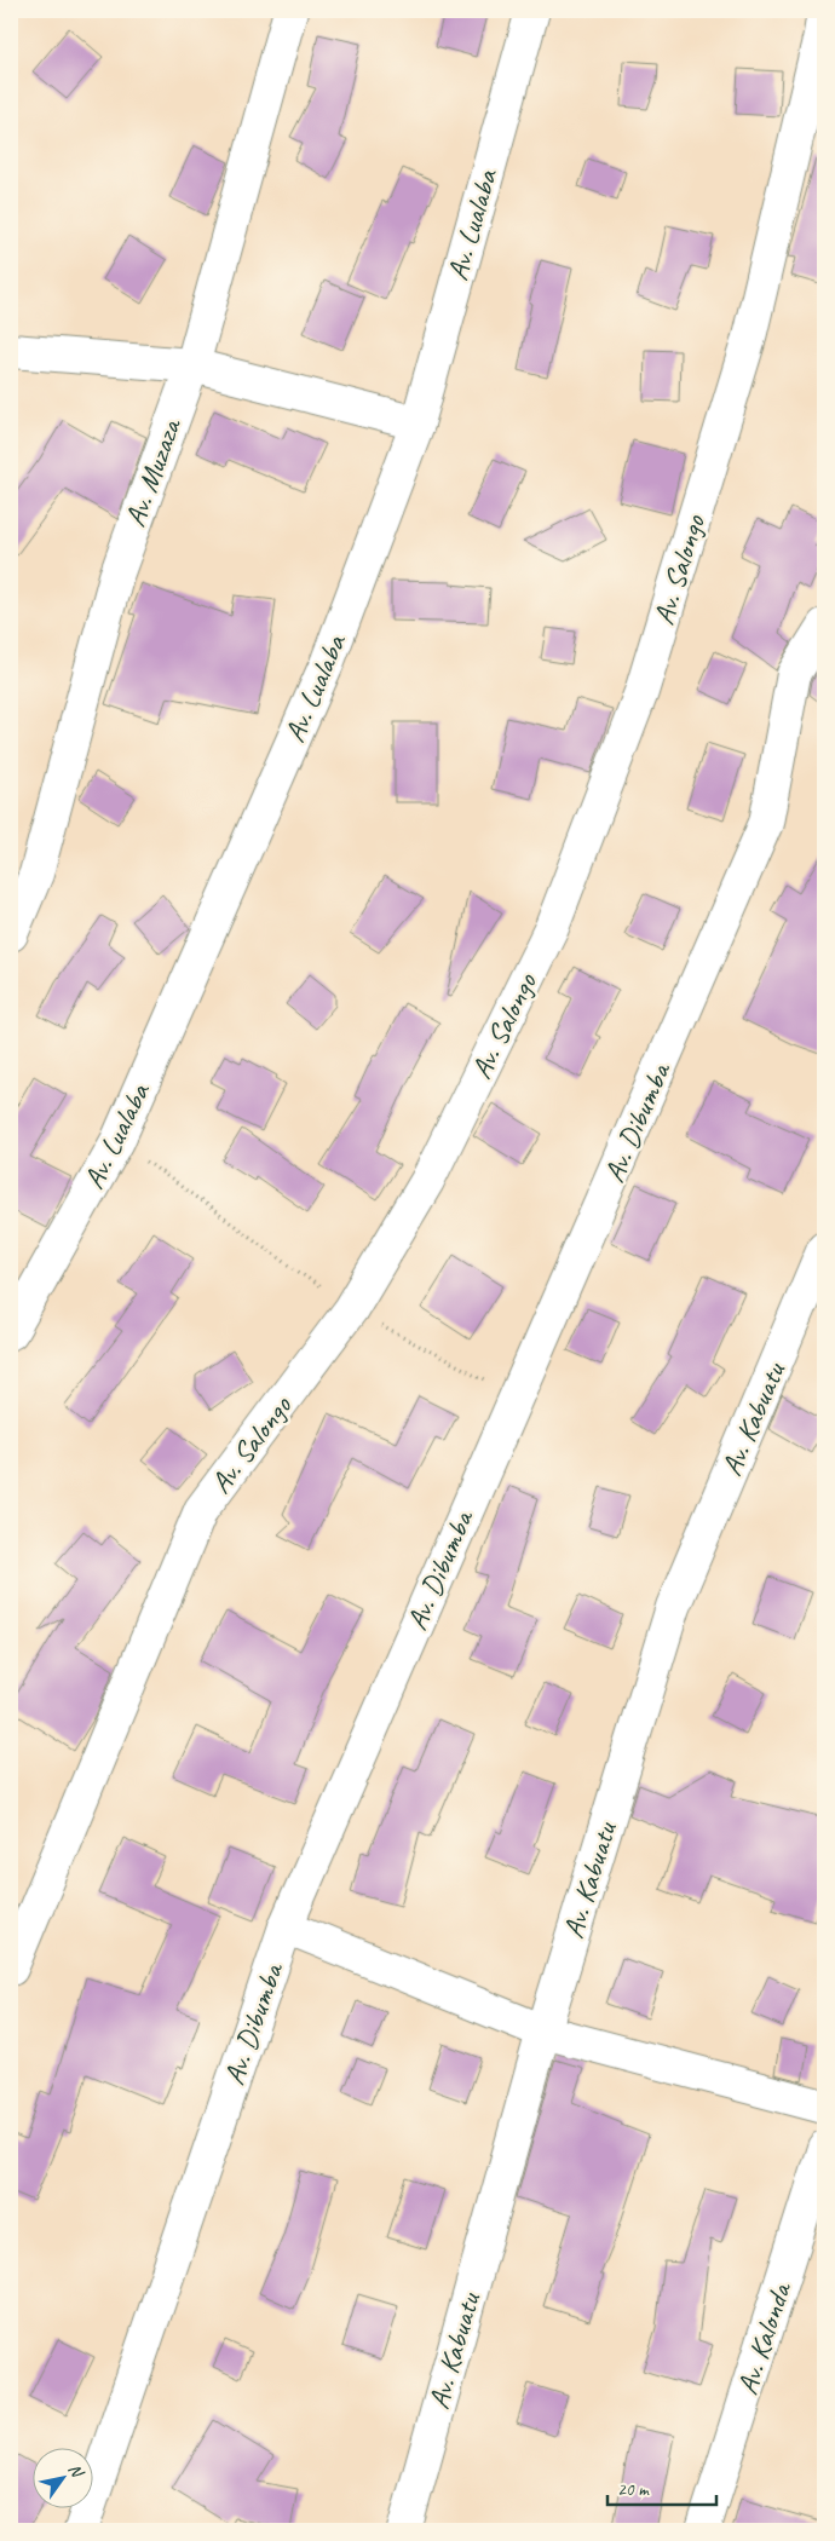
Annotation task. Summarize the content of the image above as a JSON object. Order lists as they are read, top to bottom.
{
  "streets": {
    "street": [
      "Av. Lualaba",
      "Av. Muzaza",
      "Av. Salongo",
      "Av. Dibumba",
      "Av. Kabuatu",
      "Av. Kalonda"
    ]
  },
  "scale_bar": "20 m",
  "north": "top right"
}
